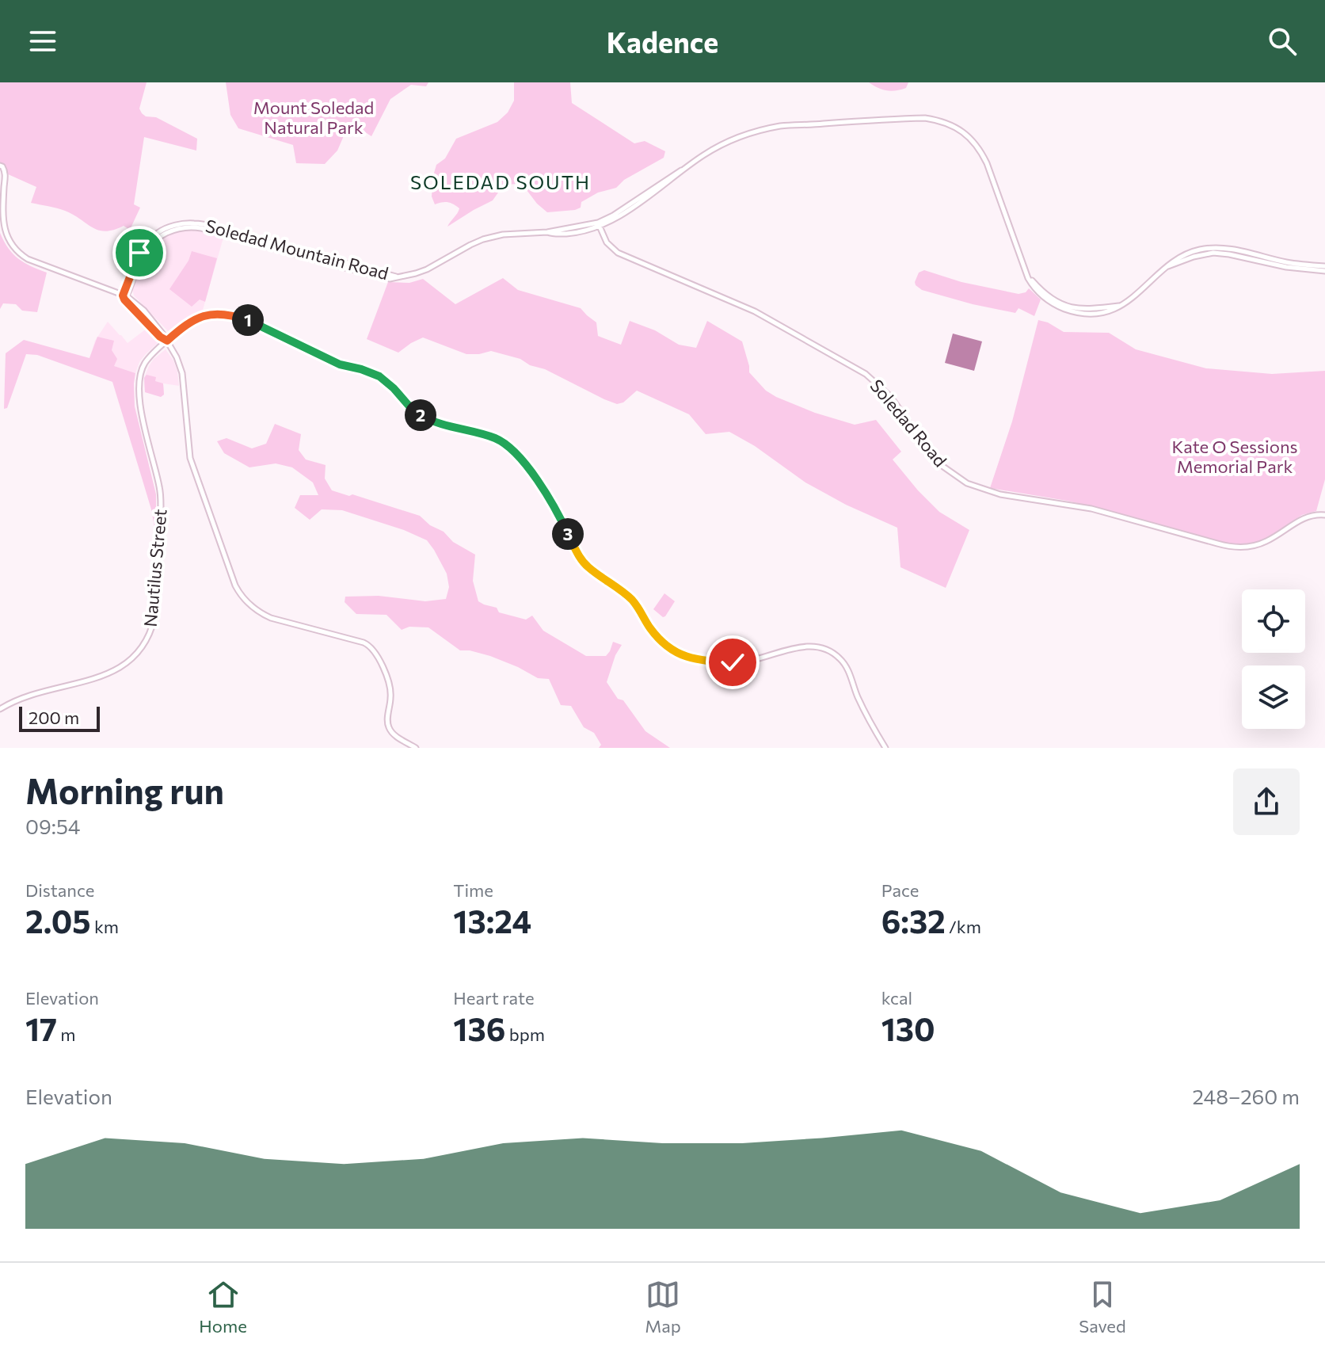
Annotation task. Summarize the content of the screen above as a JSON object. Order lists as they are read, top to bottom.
{
  "streets": {
    "street": ["Soledad Mountain Road", "Soledad Road", "Nautilus Street"]
  },
  "crossings": [
    ["Soledad Mountain Road", "Soledad Road"]
  ],
  "districts": ["SOLEDAD SOUTH"],
  "parks": ["Mount Soledad Natural Park", "Kate O Sessions Memorial Park"],
  "scale_bar": "200 m",
  "page": {
    "header": "Kadence",
    "pins": ["1", "2", "3"],
    "scale": "200 m",
    "heading": ["Morning run", "09:54"],
    "stats": [
      ["Distance", "2.05 km"],
      ["Time", "13:24"],
      ["Pace", "6:32 /km"],
      ["Elevation", "17 m"],
      ["Heart rate", "136 bpm"],
      ["kcal", "130"]
    ],
    "chart": ["Elevation", "248–260 m"],
    "tabs": ["Home", "Map", "Saved"]
  }
}
